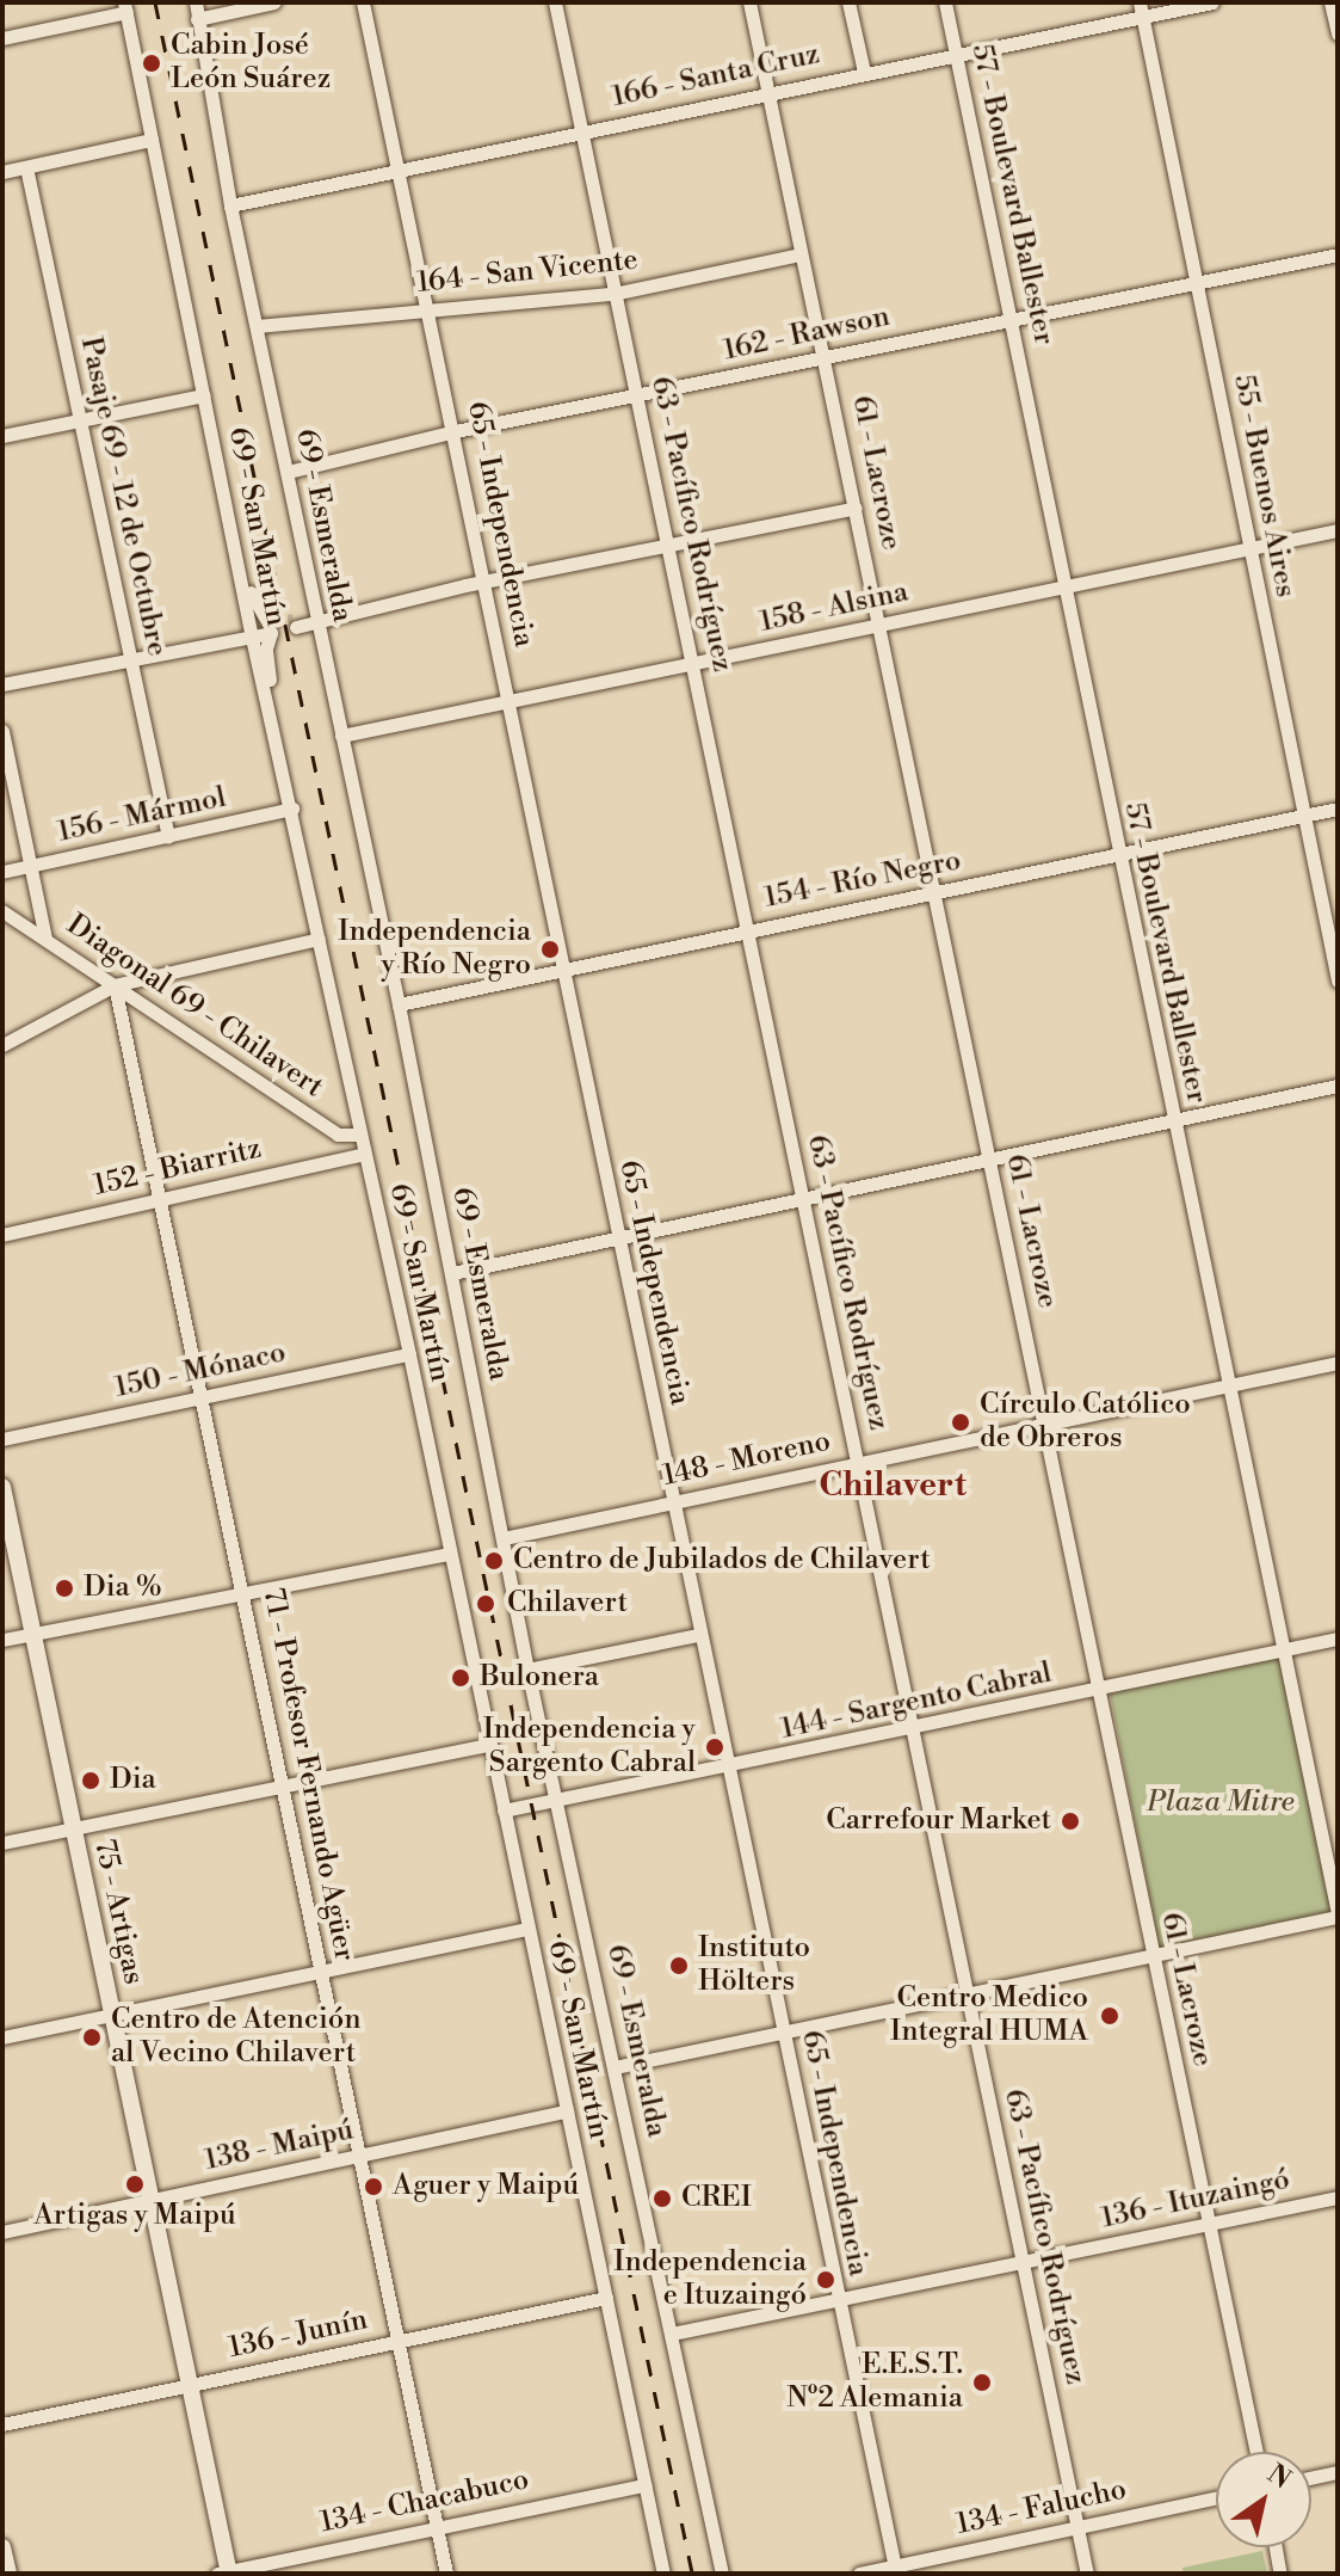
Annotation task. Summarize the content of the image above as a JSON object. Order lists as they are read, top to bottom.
{
  "streets": {
    "street": [
      "166 - Santa Cruz",
      "57 - Boulevard Ballester",
      "164 - San Vicente",
      "162 - Rawson",
      "61 - Lacroze",
      "55 - Buenos Aires",
      "Pasaje 69 - 12 de Octubre",
      "65 - Independencia",
      "63 - Pacífico Rodríguez",
      "69 - Esmeralda",
      "69 - San Martín",
      "158 - Alsina",
      "156 - Mármol",
      "154 - Río Negro",
      "Diagonal 69 - Chilavert",
      "152 - Biarritz",
      "150 - Mónaco",
      "148 - Moreno",
      "144 - Sargento Cabral",
      "71 - Profesor Fernando Agüer",
      "75 - Artigas",
      "138 - Maipú",
      "136 - Ituzaingó",
      "136 - Junín",
      "134 - Chacabuco",
      "134 - Falucho"
    ]
  },
  "crossings": [
    ["166 - Santa Cruz", "57 - Boulevard Ballester"],
    ["166 - Santa Cruz", "61 - Lacroze"],
    ["166 - Santa Cruz", "55 - Buenos Aires"],
    ["166 - Santa Cruz", "65 - Independencia"],
    ["166 - Santa Cruz", "63 - Pacífico Rodríguez"],
    ["166 - Santa Cruz", "69 - Esmeralda"],
    ["57 - Boulevard Ballester", "162 - Rawson"],
    ["57 - Boulevard Ballester", "158 - Alsina"],
    ["57 - Boulevard Ballester", "154 - Río Negro"],
    ["57 - Boulevard Ballester", "148 - Moreno"],
    ["57 - Boulevard Ballester", "144 - Sargento Cabral"],
    ["164 - San Vicente", "61 - Lacroze"],
    ["164 - San Vicente", "65 - Independencia"],
    ["164 - San Vicente", "63 - Pacífico Rodríguez"],
    ["164 - San Vicente", "69 - Esmeralda"],
    ["162 - Rawson", "61 - Lacroze"],
    ["162 - Rawson", "55 - Buenos Aires"],
    ["162 - Rawson", "65 - Independencia"],
    ["162 - Rawson", "63 - Pacífico Rodríguez"],
    ["162 - Rawson", "69 - Esmeralda"],
    ["61 - Lacroze", "158 - Alsina"],
    ["61 - Lacroze", "154 - Río Negro"],
    ["61 - Lacroze", "148 - Moreno"],
    ["61 - Lacroze", "144 - Sargento Cabral"],
    ["61 - Lacroze", "136 - Ituzaingó"],
    ["55 - Buenos Aires", "158 - Alsina"],
    ["55 - Buenos Aires", "154 - Río Negro"],
    ["Pasaje 69 - 12 de Octubre", "156 - Mármol"],
    ["65 - Independencia", "158 - Alsina"],
    ["65 - Independencia", "154 - Río Negro"],
    ["65 - Independencia", "148 - Moreno"],
    ["65 - Independencia", "144 - Sargento Cabral"],
    ["65 - Independencia", "136 - Ituzaingó"],
    ["65 - Independencia", "134 - Falucho"],
    ["63 - Pacífico Rodríguez", "158 - Alsina"],
    ["63 - Pacífico Rodríguez", "154 - Río Negro"],
    ["63 - Pacífico Rodríguez", "148 - Moreno"],
    ["63 - Pacífico Rodríguez", "144 - Sargento Cabral"],
    ["63 - Pacífico Rodríguez", "136 - Ituzaingó"],
    ["63 - Pacífico Rodríguez", "134 - Falucho"],
    ["69 - Esmeralda", "158 - Alsina"],
    ["69 - Esmeralda", "154 - Río Negro"],
    ["69 - Esmeralda", "148 - Moreno"],
    ["69 - Esmeralda", "144 - Sargento Cabral"],
    ["69 - Esmeralda", "136 - Ituzaingó"],
    ["69 - San Martín", "156 - Mármol"],
    ["69 - San Martín", "Diagonal 69 - Chilavert"],
    ["69 - San Martín", "152 - Biarritz"],
    ["69 - San Martín", "150 - Mónaco"],
    ["69 - San Martín", "144 - Sargento Cabral"],
    ["69 - San Martín", "138 - Maipú"],
    ["69 - San Martín", "136 - Junín"],
    ["69 - San Martín", "134 - Chacabuco"],
    ["Diagonal 69 - Chilavert", "71 - Profesor Fernando Agüer"],
    ["152 - Biarritz", "71 - Profesor Fernando Agüer"],
    ["150 - Mónaco", "71 - Profesor Fernando Agüer"],
    ["71 - Profesor Fernando Agüer", "138 - Maipú"],
    ["71 - Profesor Fernando Agüer", "136 - Junín"],
    ["71 - Profesor Fernando Agüer", "134 - Chacabuco"],
    ["75 - Artigas", "138 - Maipú"],
    ["75 - Artigas", "136 - Junín"],
    ["75 - Artigas", "134 - Chacabuco"]
  ],
  "districts": ["Chilavert"],
  "parks": ["Plaza Mitre"],
  "places": [
    "Cabin José León Suárez",
    "Independencia y Río Negro",
    "Círculo Católico de Obreros",
    "Centro de Jubilados de Chilavert",
    "Dia %",
    "Chilavert",
    "Bulonera",
    "Independencia y Sargento Cabral",
    "Dia",
    "Carrefour Market",
    "Instituto Hölters",
    "Centro Medico Integral HUMA",
    "Centro de Atención al Vecino Chilavert",
    "Artigas y Maipú",
    "Aguer y Maipú",
    "CREI",
    "Independencia e Ituzaingó",
    "E.E.S.T. Nº2 Alemania"
  ],
  "north": "top right"
}
